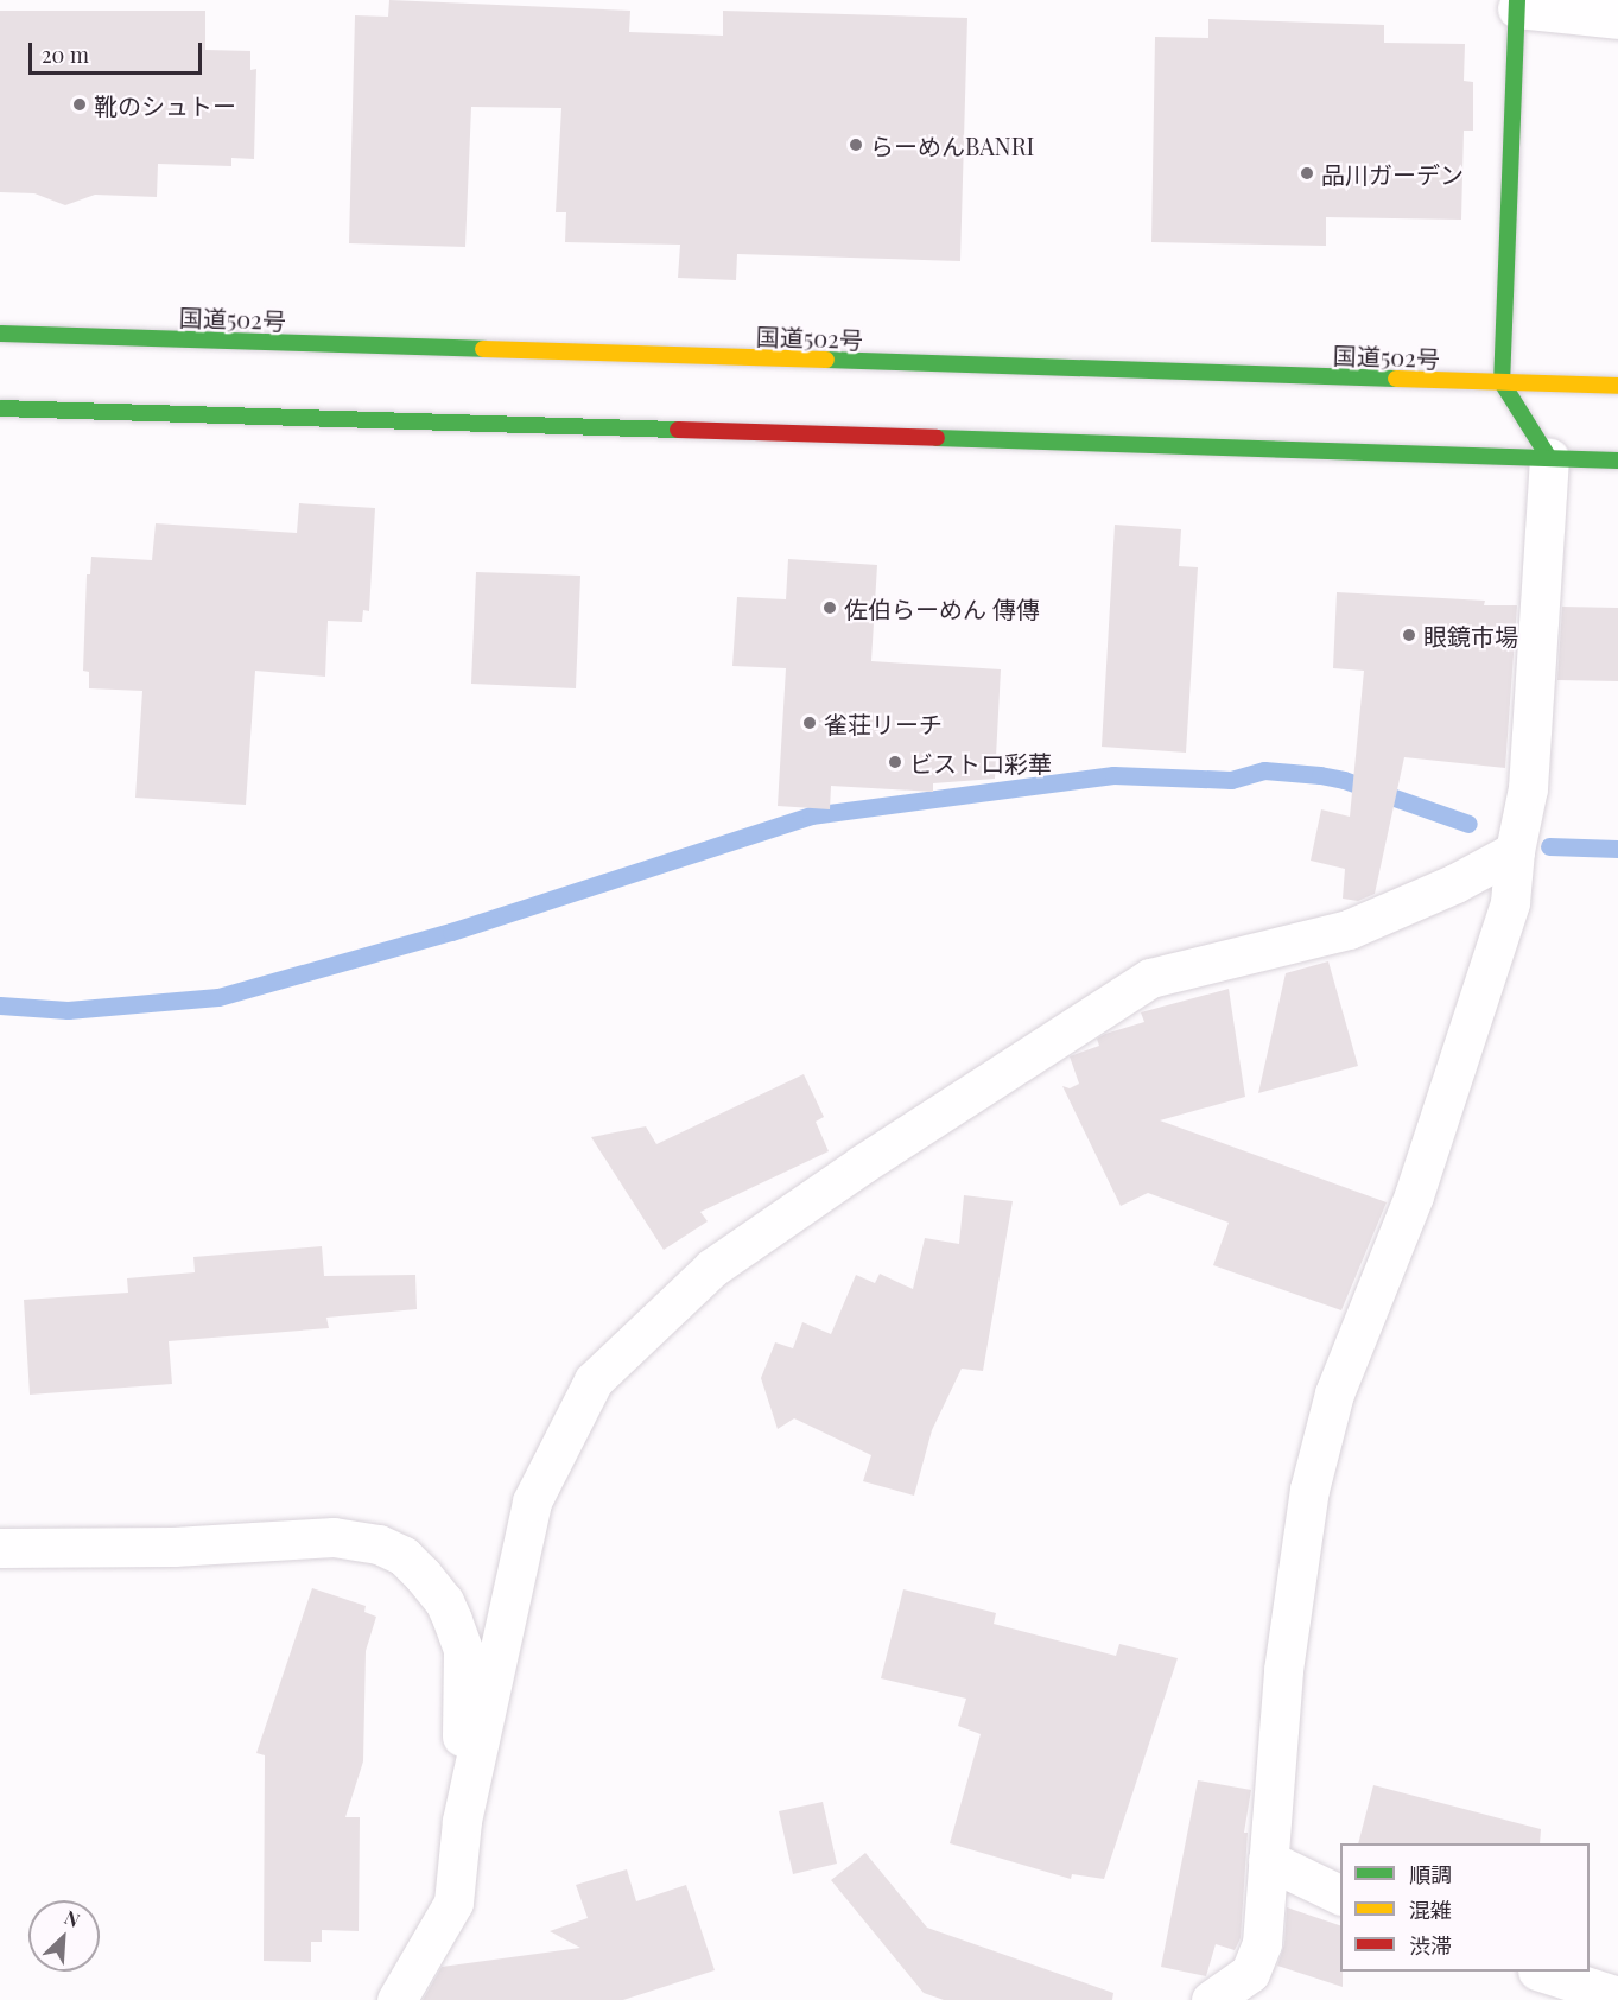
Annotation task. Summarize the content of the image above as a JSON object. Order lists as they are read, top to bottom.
{
  "streets": {
    "main road": ["国道502号"]
  },
  "places": [
    "靴のシュトー",
    "らーめんBANRI",
    "品川ガーデン",
    "佐伯らーめん 傳傳",
    "眼鏡市場",
    "雀荘リーチ",
    "ビストロ彩華"
  ],
  "legend": ["順調", "混雑", "渋滞"],
  "scale_bar": "20 m",
  "north": "top right"
}
